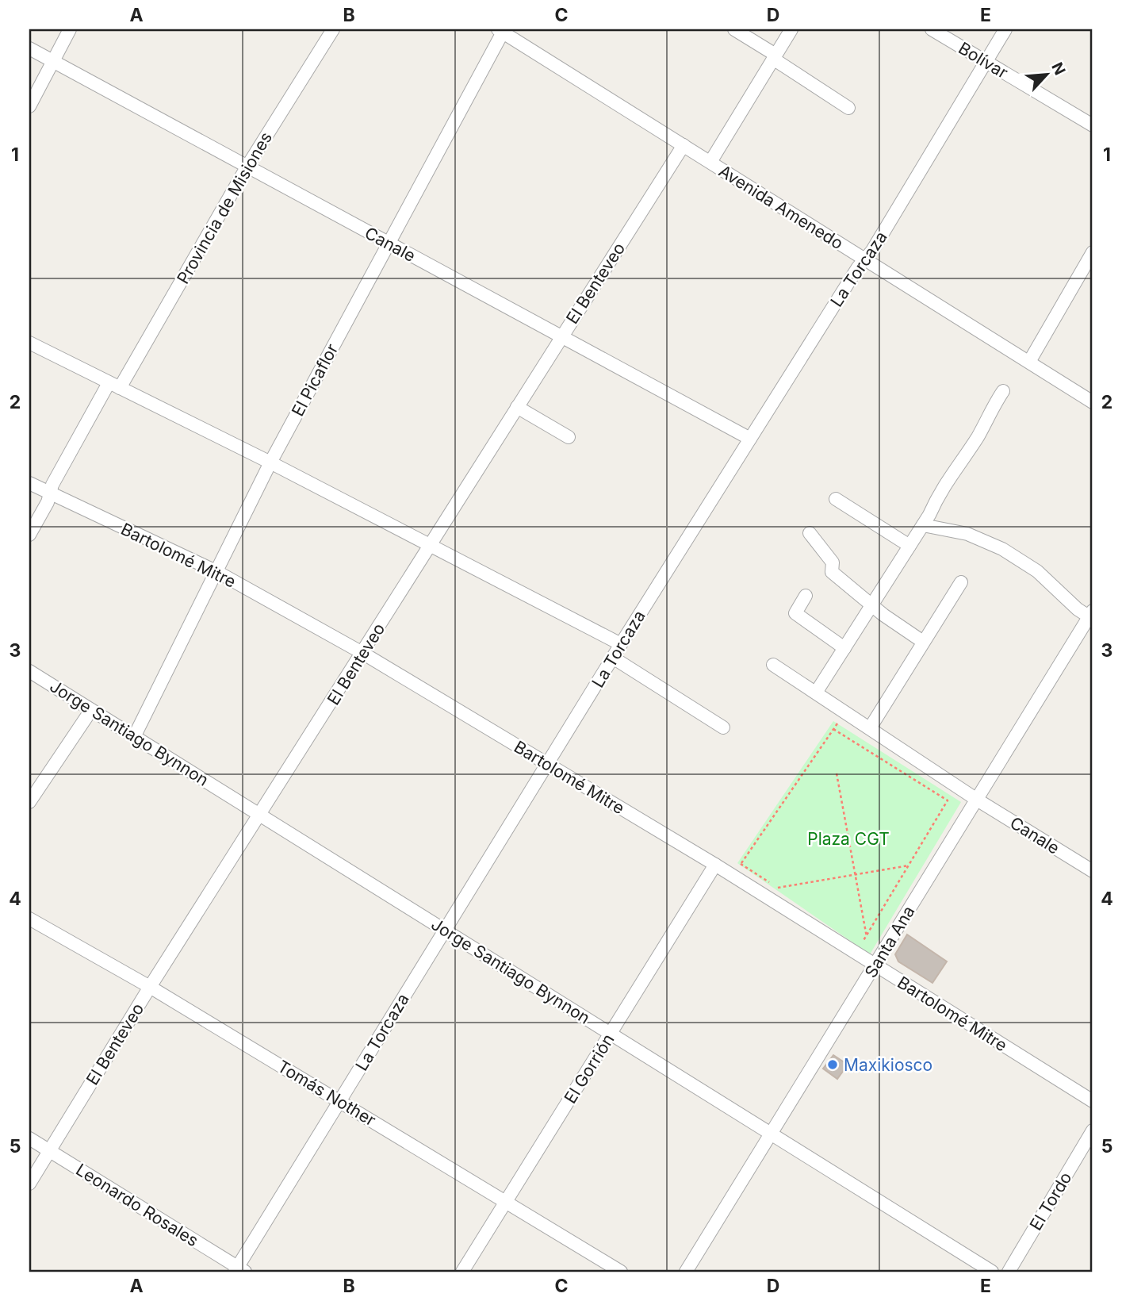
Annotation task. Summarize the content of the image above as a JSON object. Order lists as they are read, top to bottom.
{
  "streets": {
    "street": [
      "Bolívar",
      "Avenida Amenedo",
      "Provincia de Misiones",
      "Canale",
      "La Torcaza",
      "El Benteveo",
      "El Picaflor",
      "Bartolomé Mitre",
      "Jorge Santiago Bynnon",
      "Santa Ana",
      "El Gorrión",
      "Tomás Nother",
      "El Tordo",
      "Leonardo Rosales"
    ]
  },
  "crossings": [
    ["Bolívar", "La Torcaza"],
    ["Avenida Amenedo", "La Torcaza"],
    ["Avenida Amenedo", "El Benteveo"],
    ["Avenida Amenedo", "El Picaflor"],
    ["Provincia de Misiones", "Canale"],
    ["Provincia de Misiones", "Bartolomé Mitre"],
    ["Canale", "La Torcaza"],
    ["Canale", "El Benteveo"],
    ["Canale", "El Picaflor"],
    ["Canale", "Santa Ana"],
    ["La Torcaza", "Bartolomé Mitre"],
    ["La Torcaza", "Jorge Santiago Bynnon"],
    ["La Torcaza", "Tomás Nother"],
    ["La Torcaza", "Leonardo Rosales"],
    ["El Benteveo", "Bartolomé Mitre"],
    ["El Benteveo", "Jorge Santiago Bynnon"],
    ["El Benteveo", "Tomás Nother"],
    ["El Benteveo", "Leonardo Rosales"],
    ["El Picaflor", "Bartolomé Mitre"],
    ["El Picaflor", "Jorge Santiago Bynnon"],
    ["Bartolomé Mitre", "Santa Ana"],
    ["Bartolomé Mitre", "El Gorrión"],
    ["Jorge Santiago Bynnon", "Santa Ana"],
    ["Jorge Santiago Bynnon", "El Gorrión"],
    ["El Gorrión", "Tomás Nother"]
  ],
  "parks": ["Plaza CGT"],
  "places": ["Maxikiosco"],
  "north": "top right",
  "grid": {
    "columns": [
      "A",
      "B",
      "C",
      "D",
      "E"
    ],
    "rows": [
      "1",
      "2",
      "3",
      "4",
      "5"
    ]
  }
}
